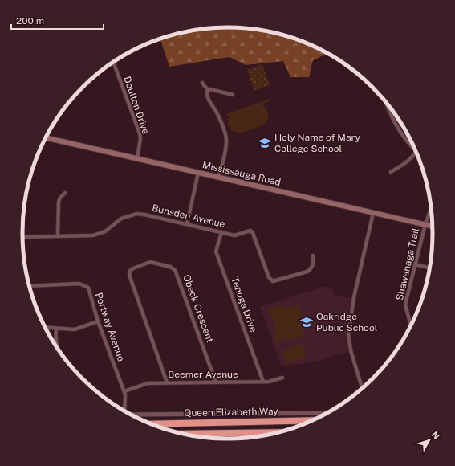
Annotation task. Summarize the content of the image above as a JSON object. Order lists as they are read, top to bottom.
{
  "streets": {
    "highway": ["Queen Elizabeth Way"],
    "main road": ["Mississauga Road"],
    "street": [
      "Doulton Drive",
      "Bunsden Avenue",
      "Shawanaga Trail",
      "Tenoga Drive",
      "Obeck Crescent",
      "Portway Avenue",
      "Beemer Avenue"
    ]
  },
  "crossings": [
    ["Doulton Drive", "Mississauga Road"],
    ["Mississauga Road", "Shawanaga Trail"],
    ["Bunsden Avenue", "Tenoga Drive"],
    ["Tenoga Drive", "Beemer Avenue"],
    ["Obeck Crescent", "Beemer Avenue"],
    ["Portway Avenue", "Beemer Avenue"]
  ],
  "places": {
    "school or university": ["Holy Name of Mary College School", "Oakridge Public School"]
  },
  "scale_bar": "200 m",
  "north": "top right"
}
